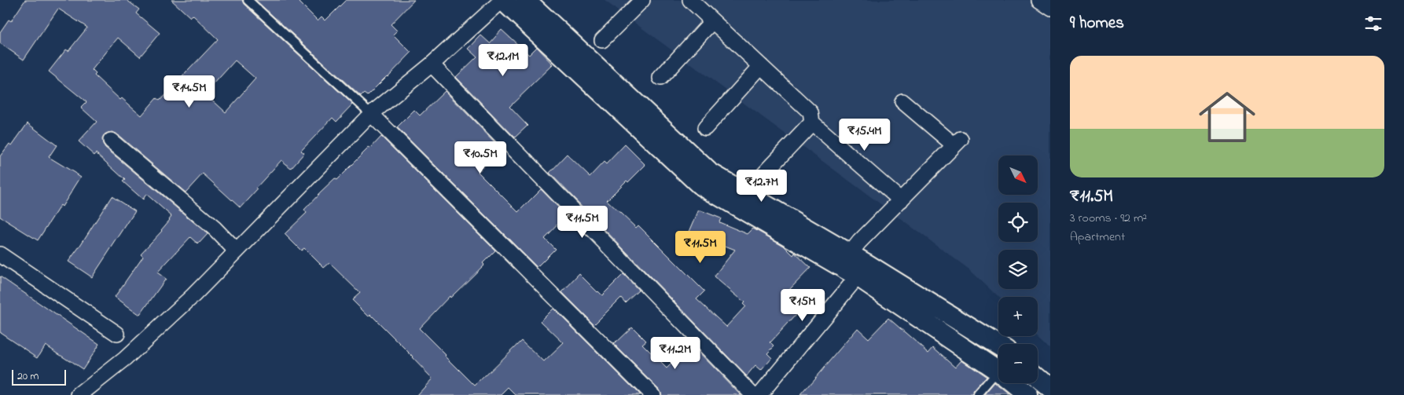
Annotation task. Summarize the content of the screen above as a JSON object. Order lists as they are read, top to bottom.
{
  "scale_bar": "20 m",
  "north": "bottom right",
  "page": {
    "heading": "9 homes",
    "price": [
      "₹12.1M",
      "₹14.5M",
      "₹15.4M",
      "₹10.5M",
      "₹12.7M",
      "₹11.5M",
      "₹11.5M",
      "₹15M",
      "₹11.2M"
    ],
    "list": [
      {
        "name": "₹11.5M",
        "note": "3 rooms · 92 m² · Apartment"
      }
    ],
    "map_buttons": ["+", "−"],
    "scale": "20 m"
  }
}
